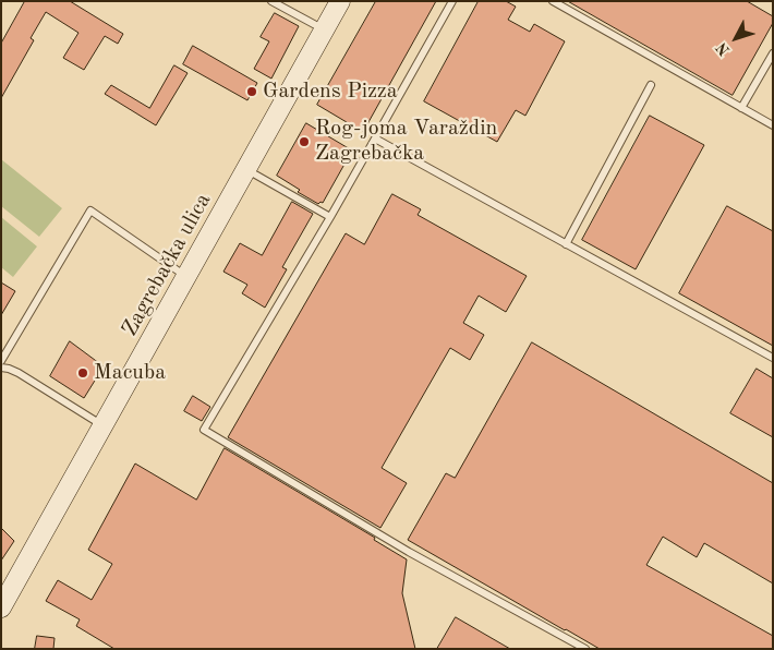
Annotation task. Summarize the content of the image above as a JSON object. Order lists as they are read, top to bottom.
{
  "streets": {
    "main road": ["Zagrebačka ulica"]
  },
  "places": ["Gardens Pizza", "Rog-joma Varaždin Zagrebačka", "Macuba"],
  "north": "bottom left"
}
